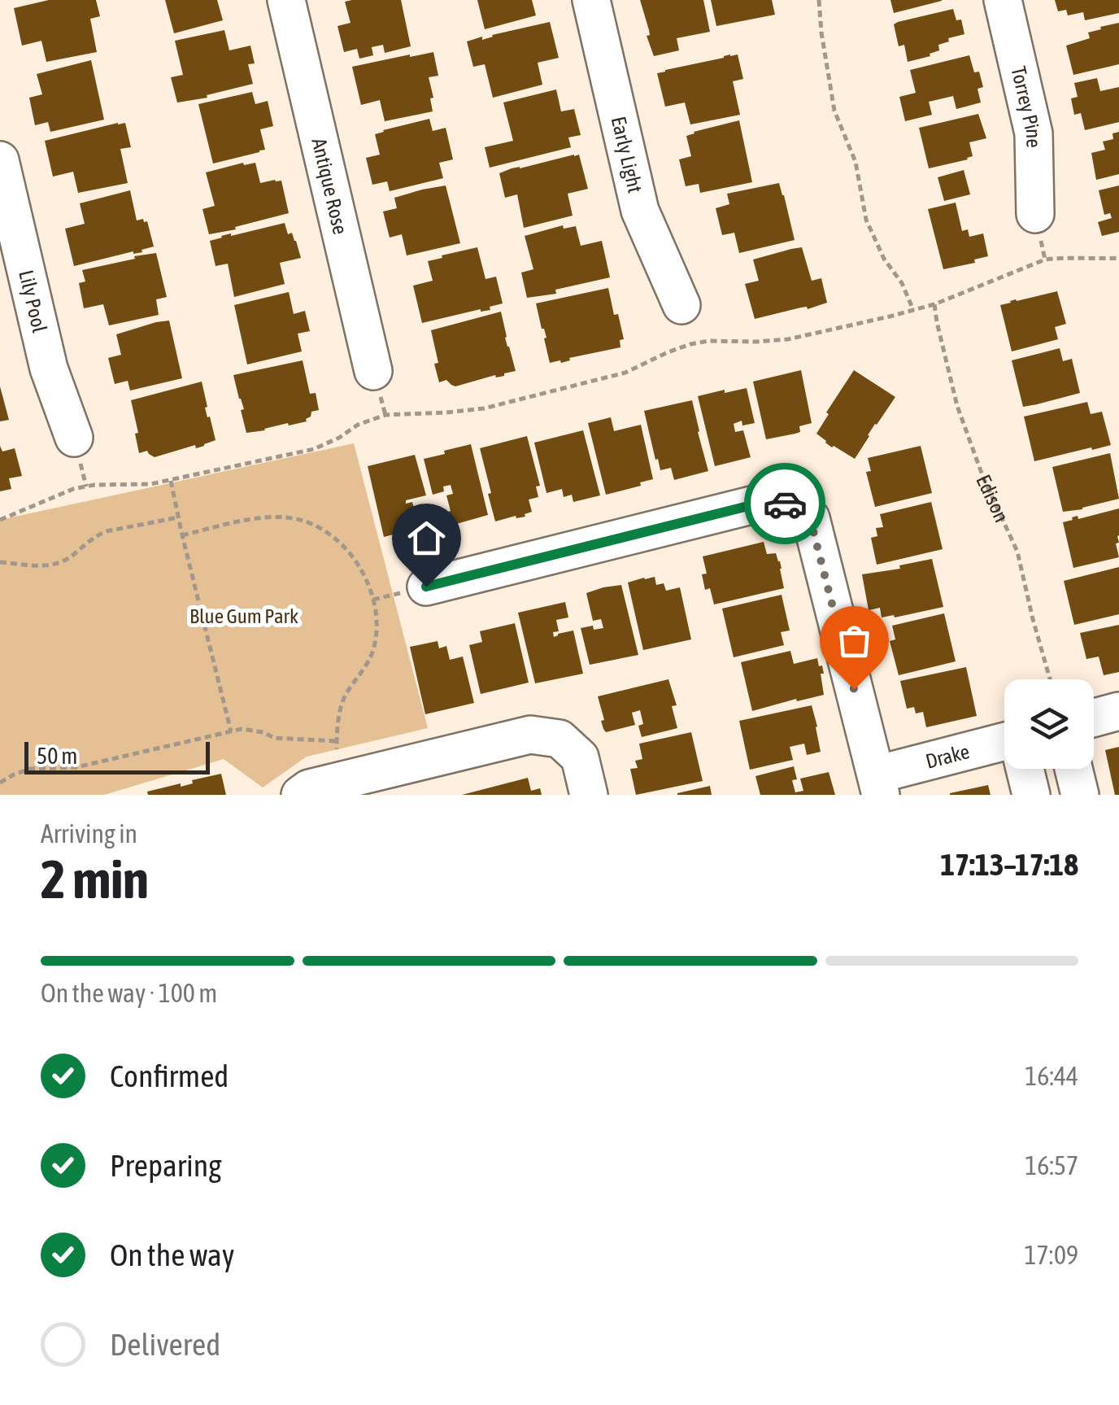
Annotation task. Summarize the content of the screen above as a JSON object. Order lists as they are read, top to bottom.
{
  "streets": {
    "street": [
      "Torrey Pine",
      "Early Light",
      "Antique Rose",
      "Lily Pool",
      "Drake"
    ],
    "path": ["Edison"]
  },
  "parks": ["Blue Gum Park"],
  "scale_bar": "50 m",
  "page": {
    "scale": "50 m",
    "heading": ["2 min", "Arriving in", "17:13–17:18"],
    "bar": "On the way · 100 m",
    "list": [
      ["Confirmed", "16:44"],
      ["Preparing", "16:57"],
      ["On the way", "17:09"],
      "Delivered"
    ]
  }
}
